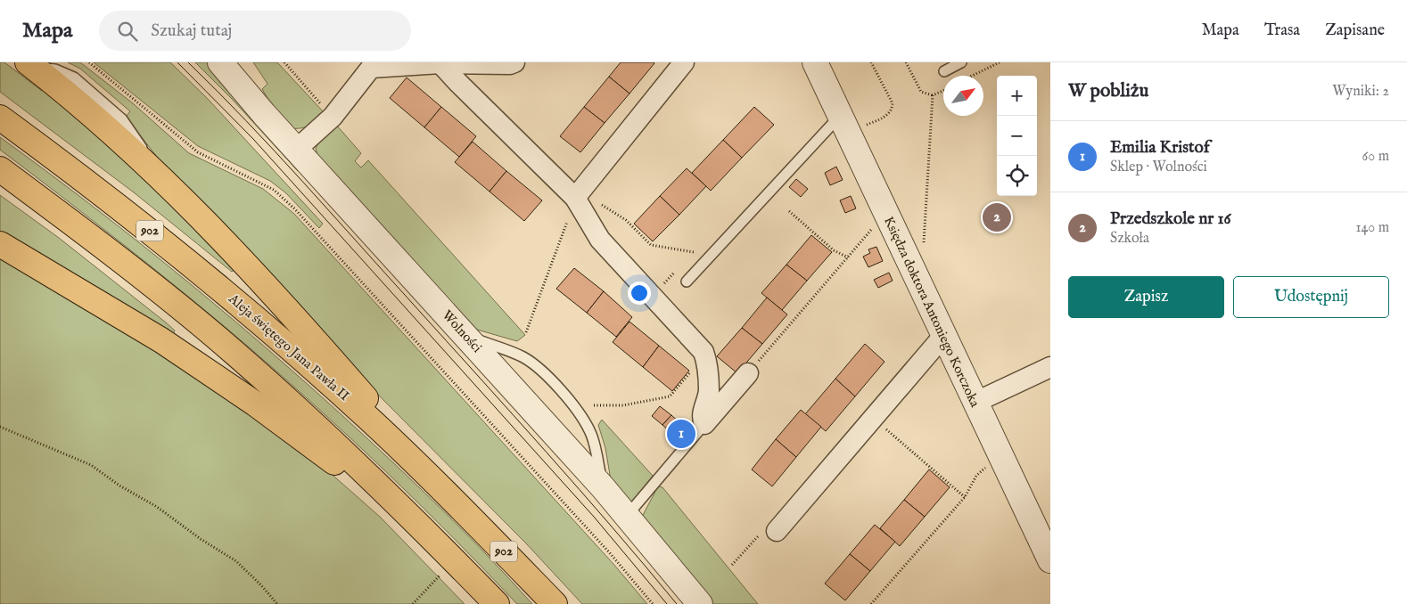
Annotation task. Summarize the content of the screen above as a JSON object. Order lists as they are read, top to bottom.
{
  "streets": {
    "main road": ["902", "Aleja świętego Jana Pawła II"],
    "street": ["Księdza doktora Antoniego Korczoka", "Wolności"]
  },
  "north": "top right",
  "page": {
    "header": "Mapa",
    "search": "Szukaj tutaj",
    "nav": ["Mapa", "Trasa", "Zapisane"],
    "heading": ["W pobliżu", "Wyniki: 2"],
    "map_buttons": ["+", "−"],
    "list": [
      {
        "mark": "1",
        "name": "Emilia Kristof",
        "note": "Sklep · Wolności",
        "value": "60 m"
      },
      {
        "mark": "2",
        "name": "Przedszkole nr 16",
        "note": "Szkoła",
        "value": "140 m"
      }
    ],
    "pins": ["2", "1"],
    "buttons": ["Zapisz", "Udostępnij"]
  }
}
